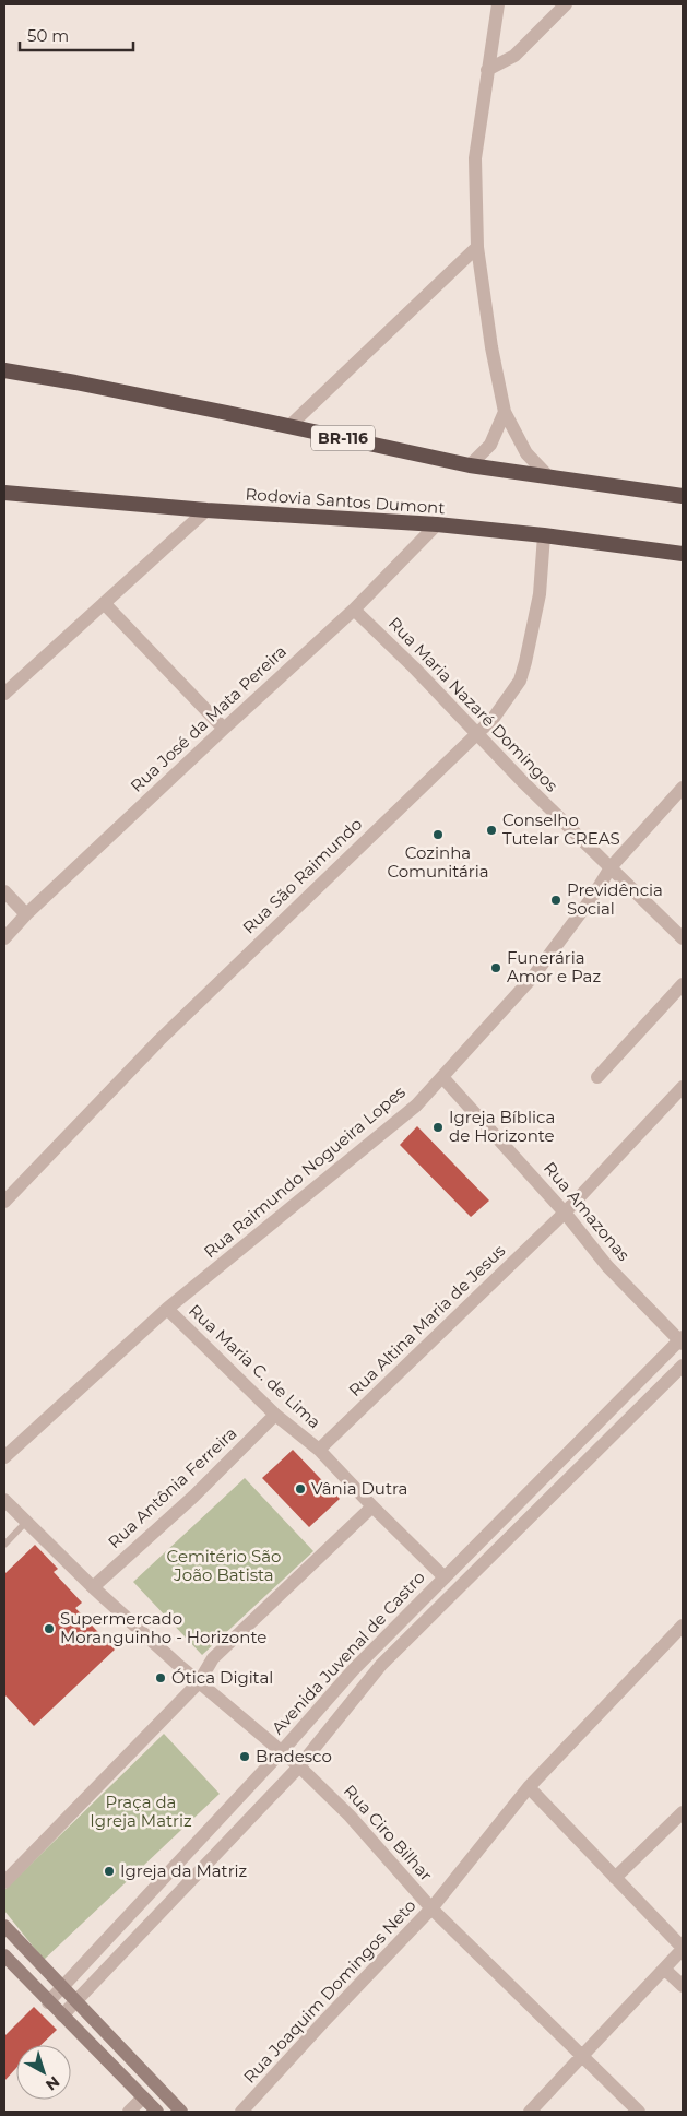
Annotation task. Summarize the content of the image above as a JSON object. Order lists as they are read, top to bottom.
{
  "streets": {
    "highway": ["BR-116", "Rodovia Santos Dumont"],
    "street": [
      "Rua Maria Nazaré Domingos",
      "Rua José da Mata Pereira",
      "Rua São Raimundo",
      "Rua Raimundo Nogueira Lopes",
      "Rua Amazonas",
      "Rua Altina Maria de Jesus",
      "Rua Maria C. de Lima",
      "Rua Antônia Ferreira",
      "Avenida Juvenal de Castro",
      "Rua Ciro Bilhar",
      "Rua Joaquim Domingos Neto"
    ]
  },
  "crossings": [
    ["Rodovia Santos Dumont", "Rua José da Mata Pereira"],
    ["Rodovia Santos Dumont", "Rua São Raimundo"],
    ["Rua Maria Nazaré Domingos", "Rua José da Mata Pereira"],
    ["Rua Maria Nazaré Domingos", "Rua São Raimundo"],
    ["Rua Maria Nazaré Domingos", "Rua Raimundo Nogueira Lopes"],
    ["Rua Raimundo Nogueira Lopes", "Rua Amazonas"],
    ["Rua Raimundo Nogueira Lopes", "Rua Maria C. de Lima"],
    ["Rua Amazonas", "Rua Altina Maria de Jesus"],
    ["Rua Amazonas", "Avenida Juvenal de Castro"],
    ["Rua Altina Maria de Jesus", "Rua Maria C. de Lima"],
    ["Rua Maria C. de Lima", "Rua Antônia Ferreira"],
    ["Rua Antônia Ferreira", "Rua Ciro Bilhar"],
    ["Avenida Juvenal de Castro", "Rua Ciro Bilhar"],
    ["Rua Ciro Bilhar", "Rua Joaquim Domingos Neto"]
  ],
  "parks": ["Cemitério São João Batista", "Praça da Igreja Matriz"],
  "places": [
    "Conselho Tutelar CREAS",
    "Cozinha Comunitária",
    "Previdência Social",
    "Funerária Amor e Paz",
    "Igreja Bíblica de Horizonte",
    "Vânia Dutra",
    "Supermercado Moranguinho - Horizonte",
    "Ótica Digital",
    "Bradesco",
    "Igreja da Matriz"
  ],
  "scale_bar": "50 m",
  "north": "bottom right"
}
